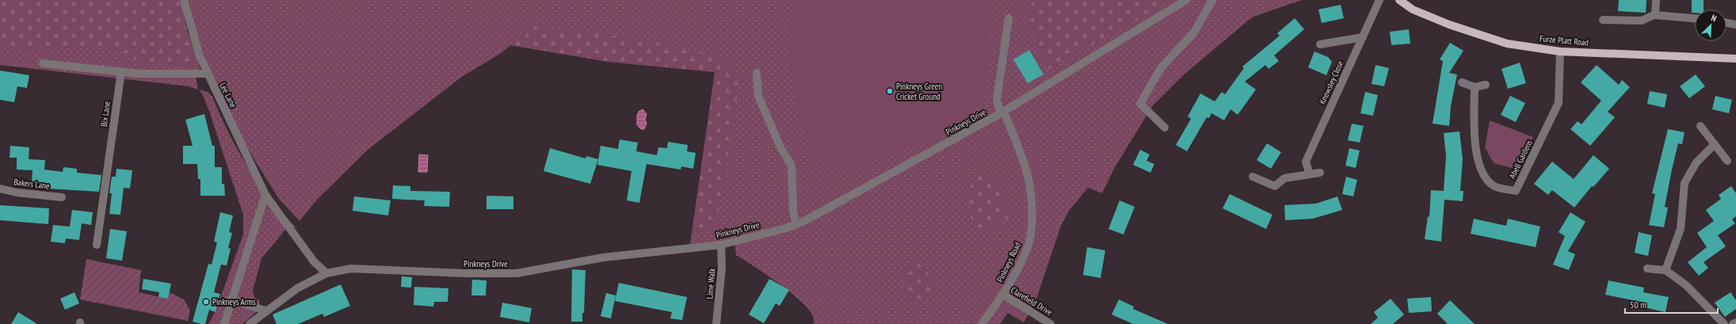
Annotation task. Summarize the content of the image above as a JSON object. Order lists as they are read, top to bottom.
{
  "streets": {
    "main road": ["Furze Platt Road"],
    "street": [
      "Knowsley Close",
      "Lee Lane",
      "Bix Lane",
      "Pinkneys Drive",
      "Abell Gardens",
      "Bakers Lane",
      "Pinkneys Road",
      "Lime Walk",
      "Clarefield Drive"
    ]
  },
  "crossings": [
    ["Furze Platt Road", "Abell Gardens"],
    ["Lee Lane", "Pinkneys Drive"],
    ["Pinkneys Drive", "Pinkneys Road"],
    ["Pinkneys Drive", "Lime Walk"],
    ["Pinkneys Road", "Clarefield Drive"]
  ],
  "places": ["Pinkneys Green Cricket Ground", "Pinkneys Arms"],
  "scale_bar": "50 m",
  "north": "top right"
}
